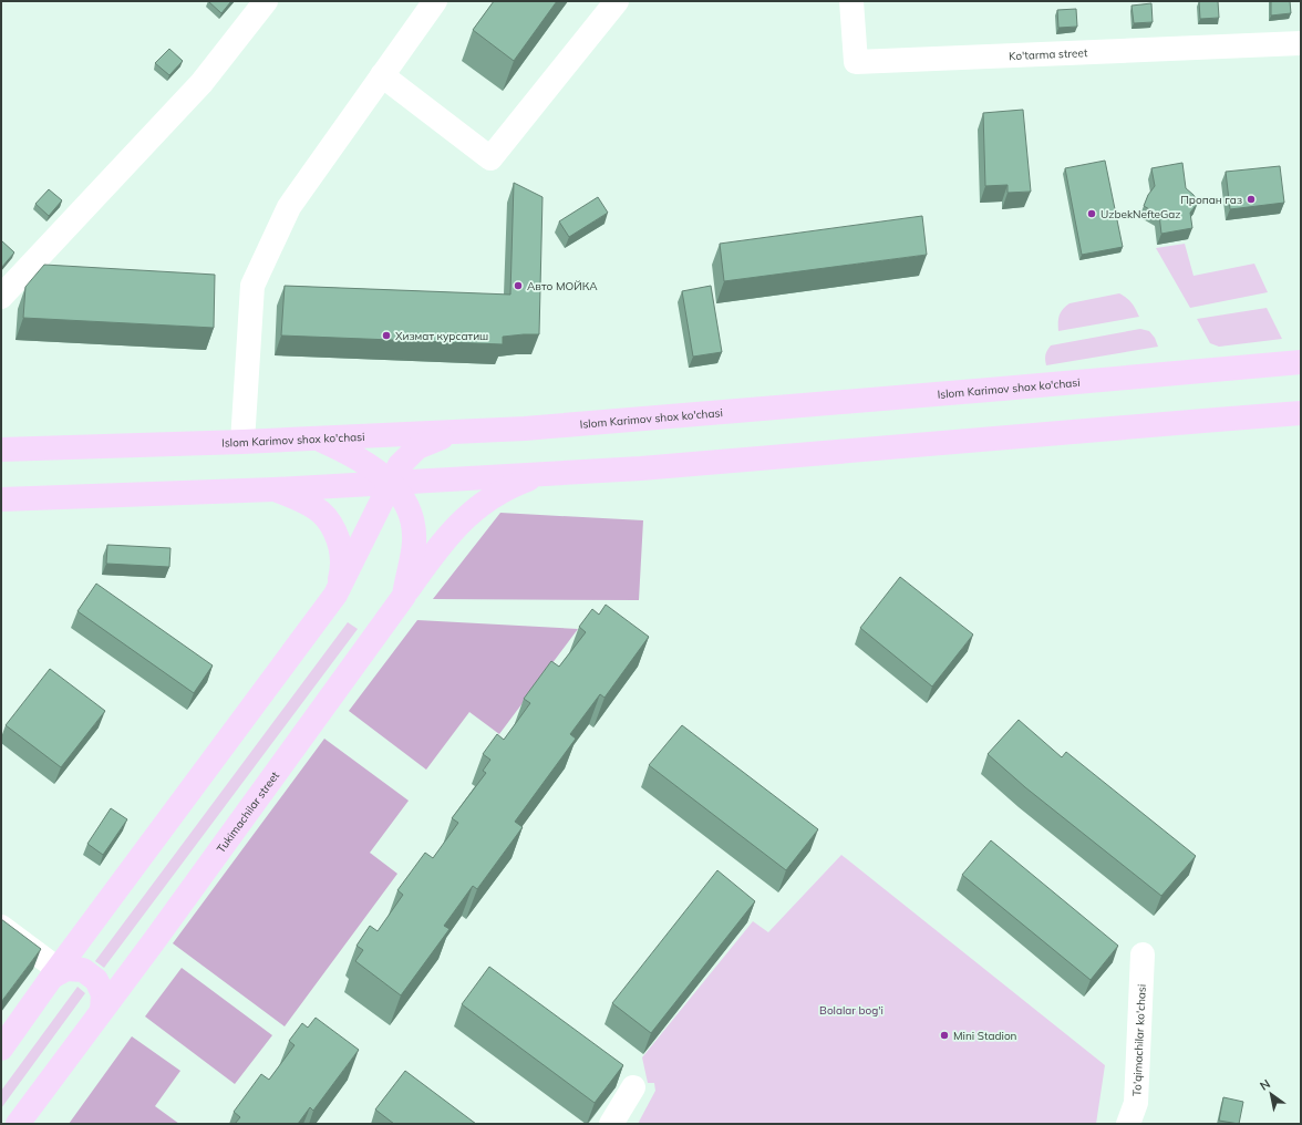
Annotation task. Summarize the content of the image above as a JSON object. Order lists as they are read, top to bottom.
{
  "streets": {
    "main road": ["Islom Karimov shox ko'chasi", "Tukimachilar street"],
    "street": ["Ko'tarma street", "To'qimachilar ko'chasi"]
  },
  "crossings": [
    ["Islom Karimov shox ko'chasi", "Tukimachilar street"]
  ],
  "parks": ["Bolalar bog'i"],
  "places": [
    "Пропан газ",
    "UzbekNefteGaz",
    "Авто МОЙКА",
    "Хизмат курсатиш",
    "Mini Stadion"
  ],
  "north": "top left"
}
